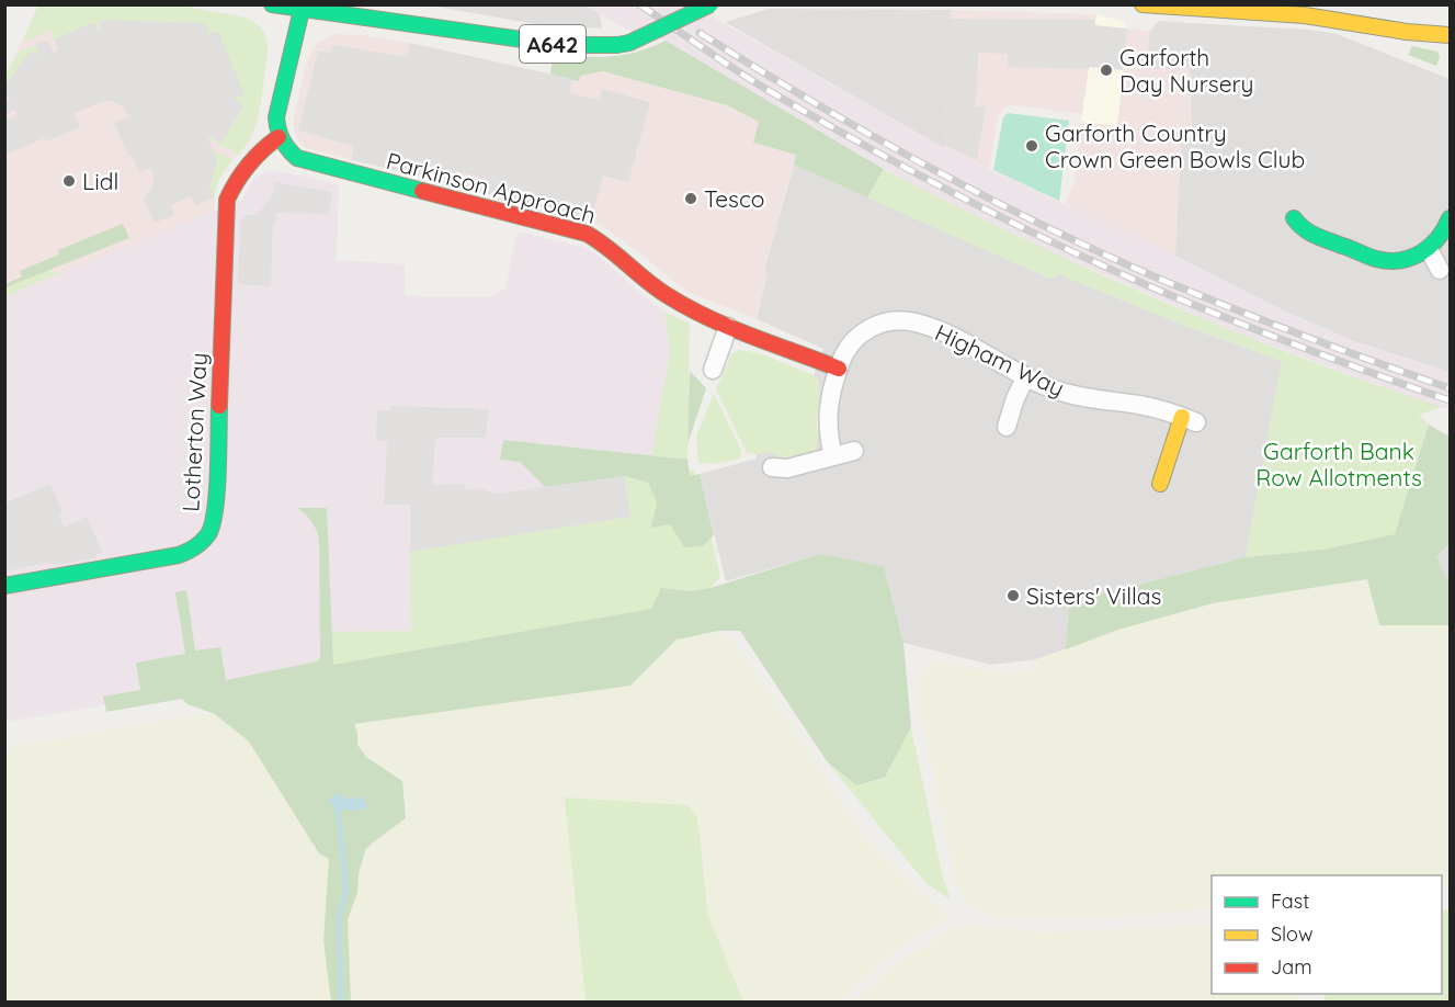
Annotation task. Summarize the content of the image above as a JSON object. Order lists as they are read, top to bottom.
{
  "streets": {
    "street": [
      "A642",
      "Parkinson Approach",
      "Higham Way",
      "Lotherton Way"
    ]
  },
  "crossings": [
    ["Parkinson Approach", "Higham Way"],
    ["Parkinson Approach", "Lotherton Way"]
  ],
  "parks": ["Garforth Bank Row Allotments"],
  "places": [
    "Garforth Day Nursery",
    "Garforth Country Crown Green Bowls Club",
    "Lidl",
    "Tesco",
    "Sisters' Villas"
  ],
  "legend": ["Fast", "Slow", "Jam"]
}
